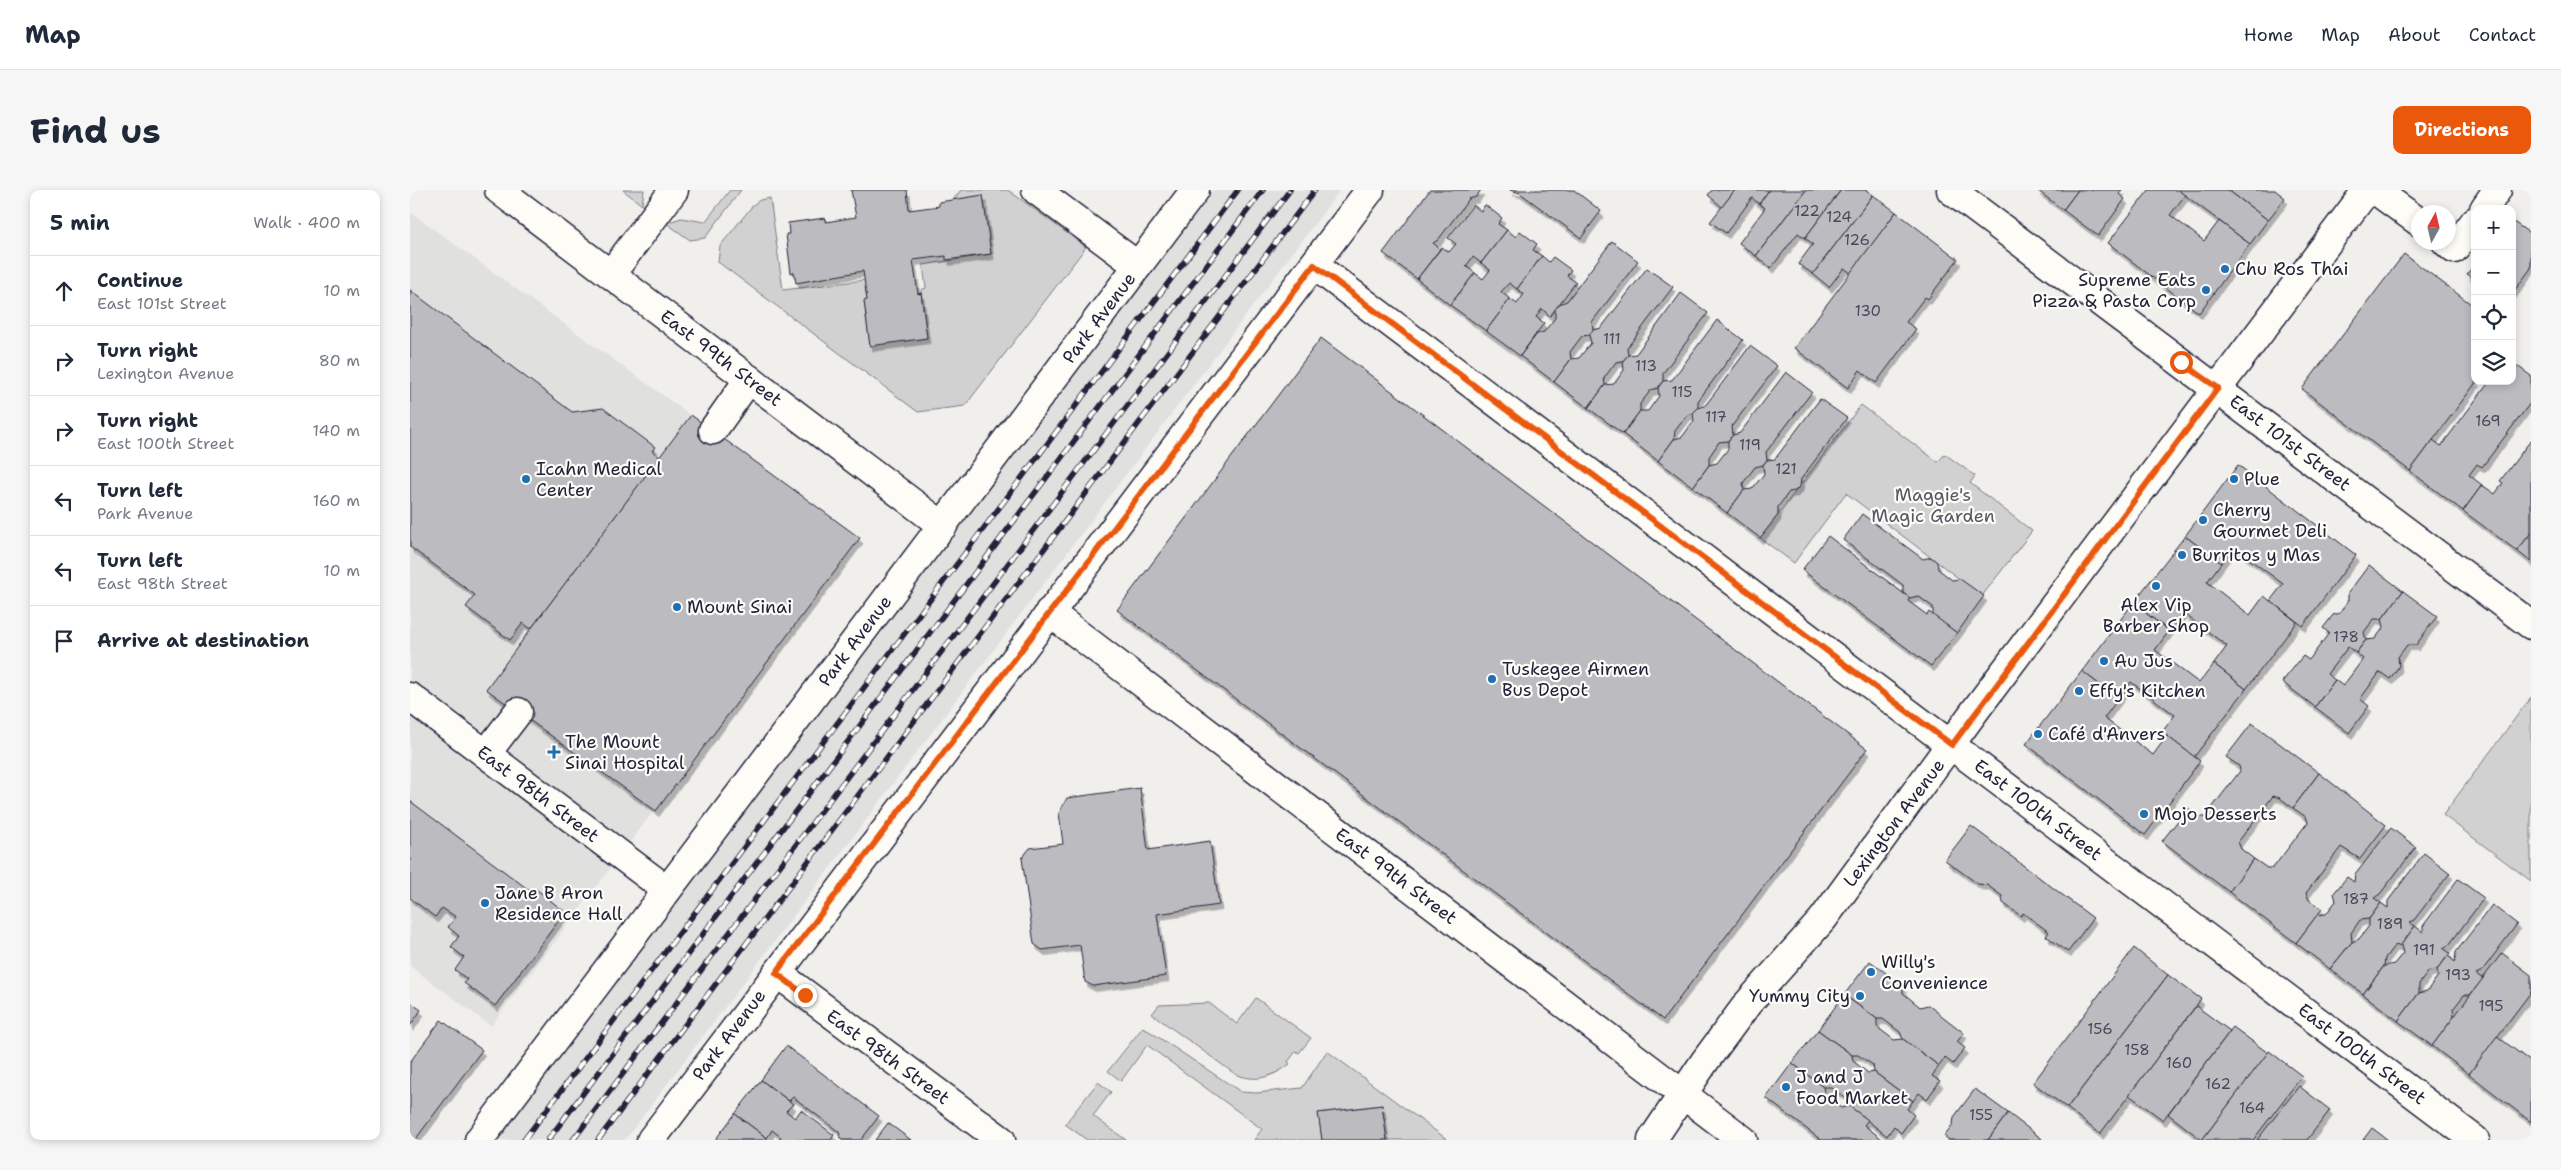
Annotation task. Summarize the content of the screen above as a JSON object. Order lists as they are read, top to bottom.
{
  "streets": {
    "street": [
      "Park Avenue",
      "East 99th Street",
      "East 101st Street",
      "East 98th Street",
      "East 100th Street",
      "Lexington Avenue"
    ]
  },
  "crossings": [
    ["Park Avenue", "East 99th Street"],
    ["Park Avenue", "East 98th Street"],
    ["Park Avenue", "East 100th Street"],
    ["East 99th Street", "Lexington Avenue"],
    ["East 101st Street", "Lexington Avenue"],
    ["East 100th Street", "Lexington Avenue"]
  ],
  "parks": ["Maggie's Magic Garden"],
  "places": {
    "other": [
      "Chu Ros Thai",
      "Supreme Eats Pizza & Pasta Corp",
      "Icahn Medical Center",
      "Plue",
      "Cherry Gourmet Deli",
      "Burritos y Mas",
      "Alex Vip Barber Shop",
      "Mount Sinai",
      "Au Jus",
      "Tuskegee Airmen Bus Depot",
      "Effy's Kitchen",
      "Café d'Anvers",
      "Mojo Desserts",
      "Jane B Aron Residence Hall",
      "Willy's Convenience",
      "Yummy City",
      "J and J Food Market"
    ],
    "health": ["The Mount Sinai Hospital"]
  },
  "house_numbers": [
    "122",
    "124",
    "126",
    "130",
    "111",
    "113",
    "115",
    "117",
    "169",
    "119",
    "121",
    "178",
    "187",
    "189",
    "191",
    "193",
    "195",
    "156",
    "158",
    "160",
    "162",
    "164",
    "155"
  ],
  "north": "top",
  "page": {
    "header": "Map",
    "nav": [
      "Home",
      "Map",
      "About",
      "Contact"
    ],
    "buttons": "Directions",
    "title": "Find us",
    "heading": ["5 min", "Walk · 400 m"],
    "map_buttons": ["+", "−"],
    "list": [
      ["Continue", "East 101st Street", "10 m"],
      ["Turn right", "Lexington Avenue", "80 m"],
      ["Turn right", "East 100th Street", "140 m"],
      ["Turn left", "Park Avenue", "160 m"],
      ["Turn left", "East 98th Street", "10 m"],
      "Arrive at destination"
    ]
  }
}
